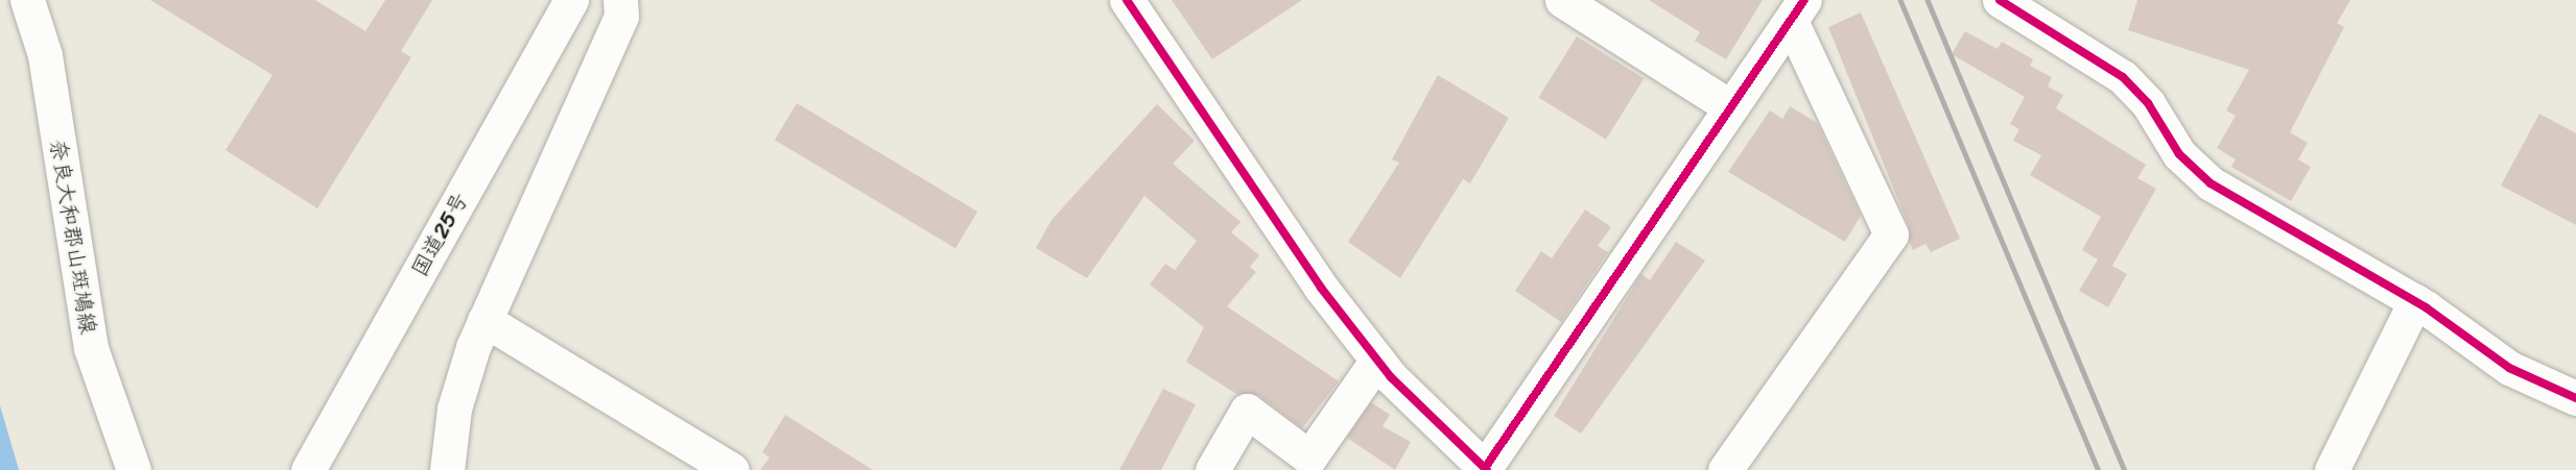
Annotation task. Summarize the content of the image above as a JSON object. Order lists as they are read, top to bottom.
{
  "streets": {
    "main road": ["国道25号", "奈良大和郡山斑鳩線"]
  }
}
